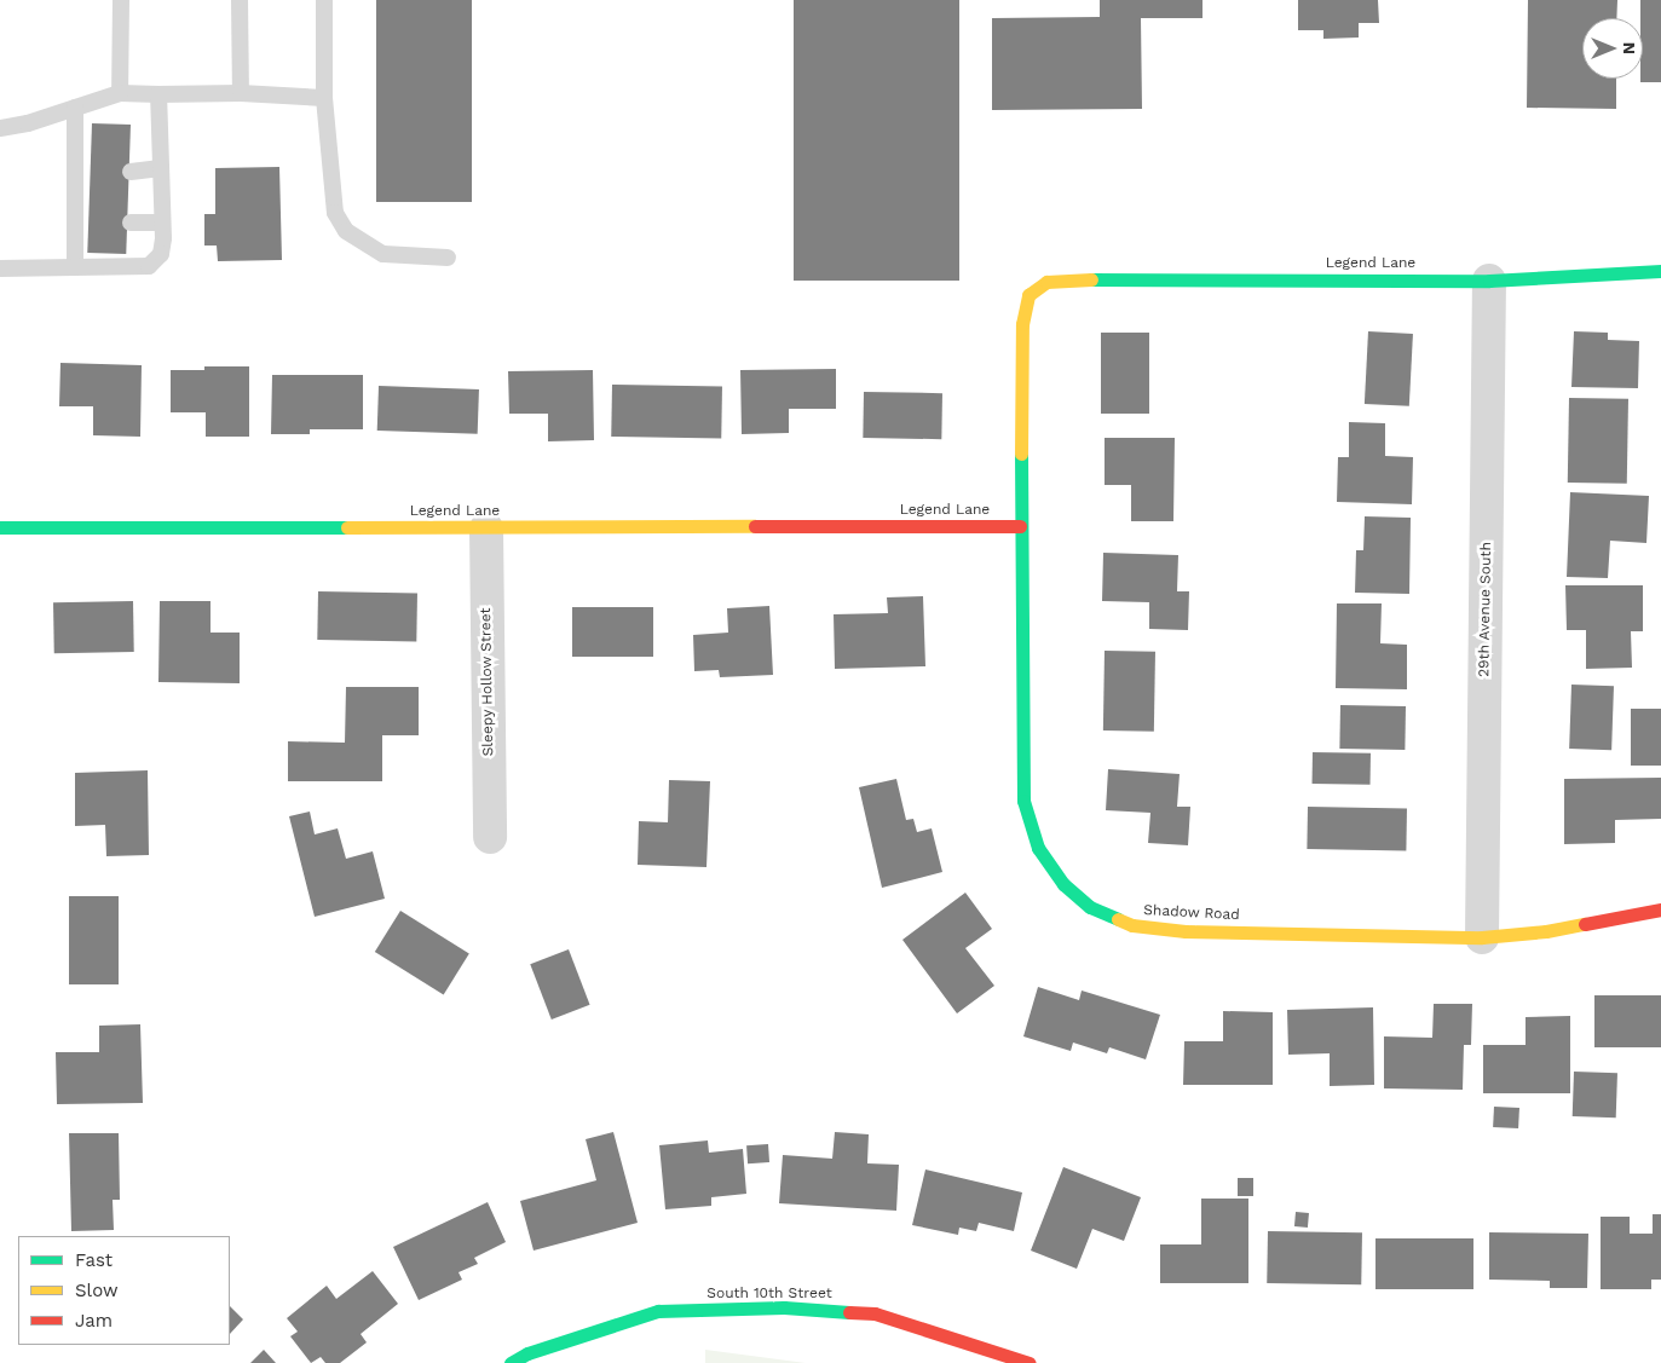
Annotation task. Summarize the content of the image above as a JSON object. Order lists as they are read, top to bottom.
{
  "streets": {
    "street": [
      "Legend Lane",
      "29th Avenue South",
      "Sleepy Hollow Street",
      "Shadow Road",
      "South 10th Street"
    ]
  },
  "crossings": [
    ["Legend Lane", "29th Avenue South"],
    ["Legend Lane", "Sleepy Hollow Street"],
    ["Legend Lane", "Shadow Road"],
    ["29th Avenue South", "Shadow Road"]
  ],
  "legend": ["Fast", "Slow", "Jam"],
  "north": "right"
}
